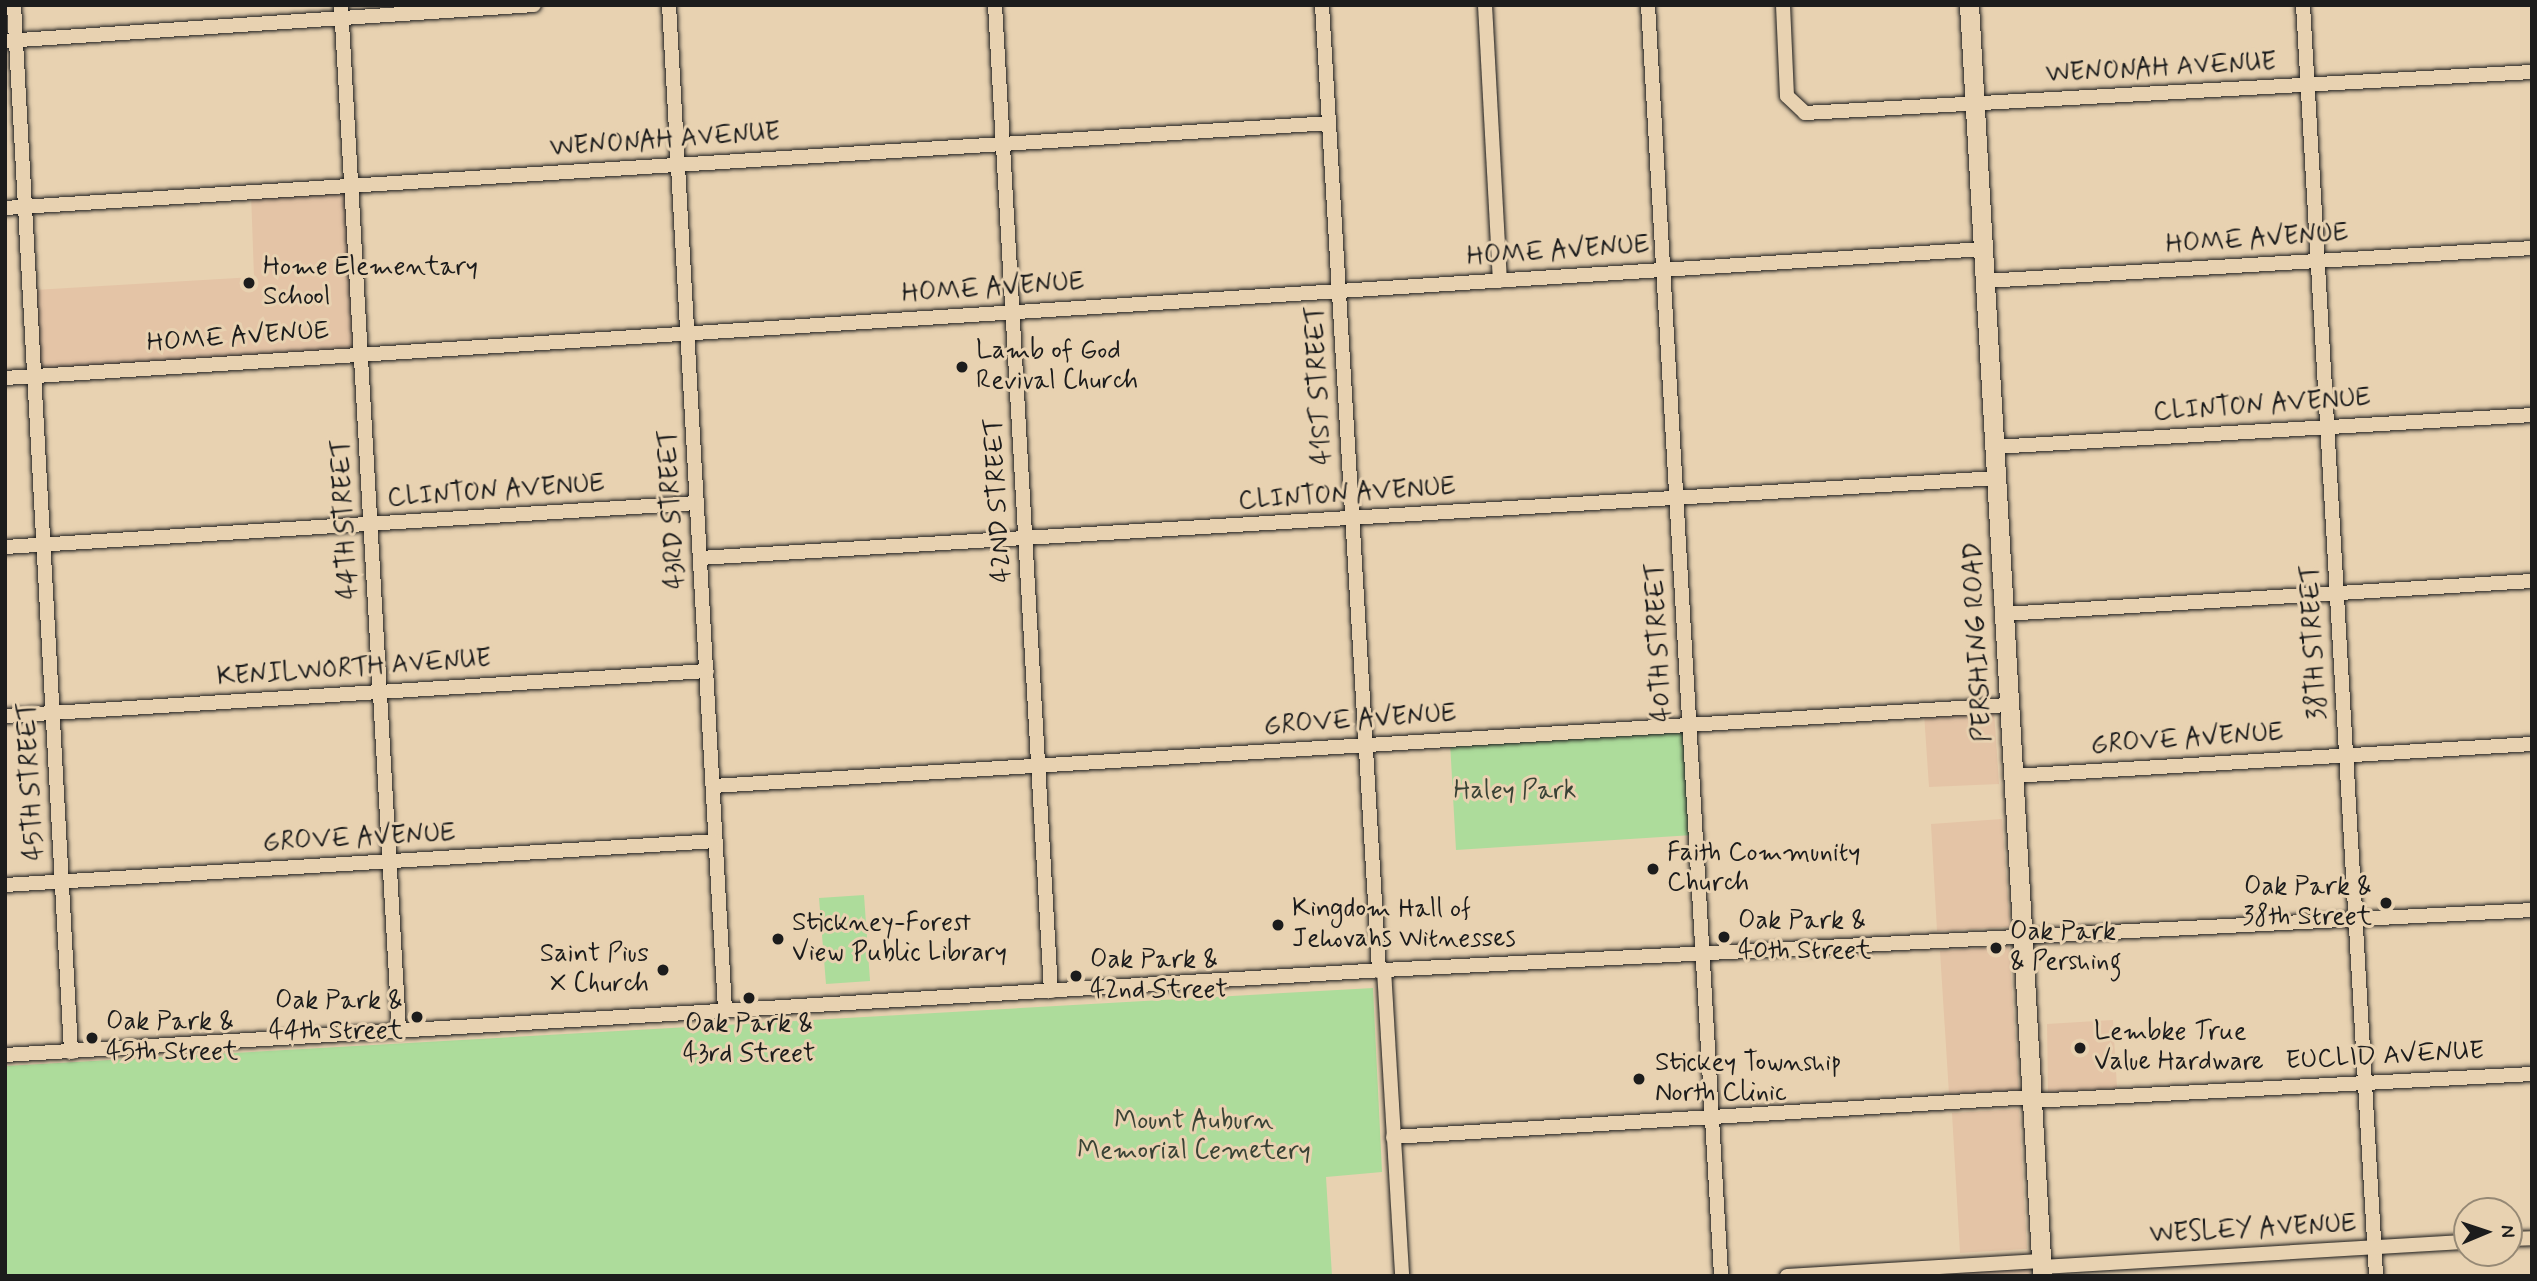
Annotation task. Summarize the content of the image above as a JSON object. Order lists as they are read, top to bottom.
{
  "streets": {
    "main road": ["PERSHING ROAD"],
    "street": [
      "WENONAH AVENUE",
      "HOME AVENUE",
      "41ST STREET",
      "CLINTON AVENUE",
      "42ND STREET",
      "43RD STREET",
      "44TH STREET",
      "40TH STREET",
      "38TH STREET",
      "KENILWORTH AVENUE",
      "GROVE AVENUE",
      "45TH STREET",
      "EUCLID AVENUE",
      "WESLEY AVENUE"
    ]
  },
  "crossings": [
    ["WENONAH AVENUE", "41ST STREET"],
    ["WENONAH AVENUE", "42ND STREET"],
    ["WENONAH AVENUE", "43RD STREET"],
    ["WENONAH AVENUE", "44TH STREET"],
    ["WENONAH AVENUE", "PERSHING ROAD"],
    ["WENONAH AVENUE", "38TH STREET"],
    ["WENONAH AVENUE", "45TH STREET"],
    ["HOME AVENUE", "41ST STREET"],
    ["HOME AVENUE", "42ND STREET"],
    ["HOME AVENUE", "43RD STREET"],
    ["HOME AVENUE", "44TH STREET"],
    ["HOME AVENUE", "40TH STREET"],
    ["HOME AVENUE", "PERSHING ROAD"],
    ["HOME AVENUE", "38TH STREET"],
    ["HOME AVENUE", "45TH STREET"],
    ["41ST STREET", "CLINTON AVENUE"],
    ["41ST STREET", "GROVE AVENUE"],
    ["41ST STREET", "EUCLID AVENUE"],
    ["CLINTON AVENUE", "42ND STREET"],
    ["CLINTON AVENUE", "43RD STREET"],
    ["CLINTON AVENUE", "44TH STREET"],
    ["CLINTON AVENUE", "40TH STREET"],
    ["CLINTON AVENUE", "PERSHING ROAD"],
    ["CLINTON AVENUE", "38TH STREET"],
    ["CLINTON AVENUE", "45TH STREET"],
    ["42ND STREET", "GROVE AVENUE"],
    ["43RD STREET", "KENILWORTH AVENUE"],
    ["43RD STREET", "GROVE AVENUE"],
    ["44TH STREET", "KENILWORTH AVENUE"],
    ["44TH STREET", "GROVE AVENUE"],
    ["40TH STREET", "GROVE AVENUE"],
    ["40TH STREET", "EUCLID AVENUE"],
    ["PERSHING ROAD", "GROVE AVENUE"],
    ["PERSHING ROAD", "EUCLID AVENUE"],
    ["PERSHING ROAD", "WESLEY AVENUE"],
    ["38TH STREET", "GROVE AVENUE"],
    ["38TH STREET", "EUCLID AVENUE"],
    ["38TH STREET", "WESLEY AVENUE"],
    ["KENILWORTH AVENUE", "45TH STREET"],
    ["GROVE AVENUE", "45TH STREET"]
  ],
  "parks": ["Haley Park", "Mount Auburn Memorial Cemetery"],
  "places": [
    "Home Elementary School",
    "Lamb of God Revival Church",
    "Faith Community Church",
    "Oak Park & 38th Street",
    "Kingdom Hall of Jehovahs Witnesses",
    "Oak Park & 40th Street",
    "Stickney-Forest View Public Library",
    "Oak Park & Pershing",
    "Saint Pius X Church",
    "Oak Park & 42nd Street",
    "Oak Park & 43rd Street",
    "Oak Park & 44th Street",
    "Oak Park & 45th Street",
    "Lembke True Value Hardware",
    "Stickey Township North Clinic"
  ],
  "north": "right"
}
